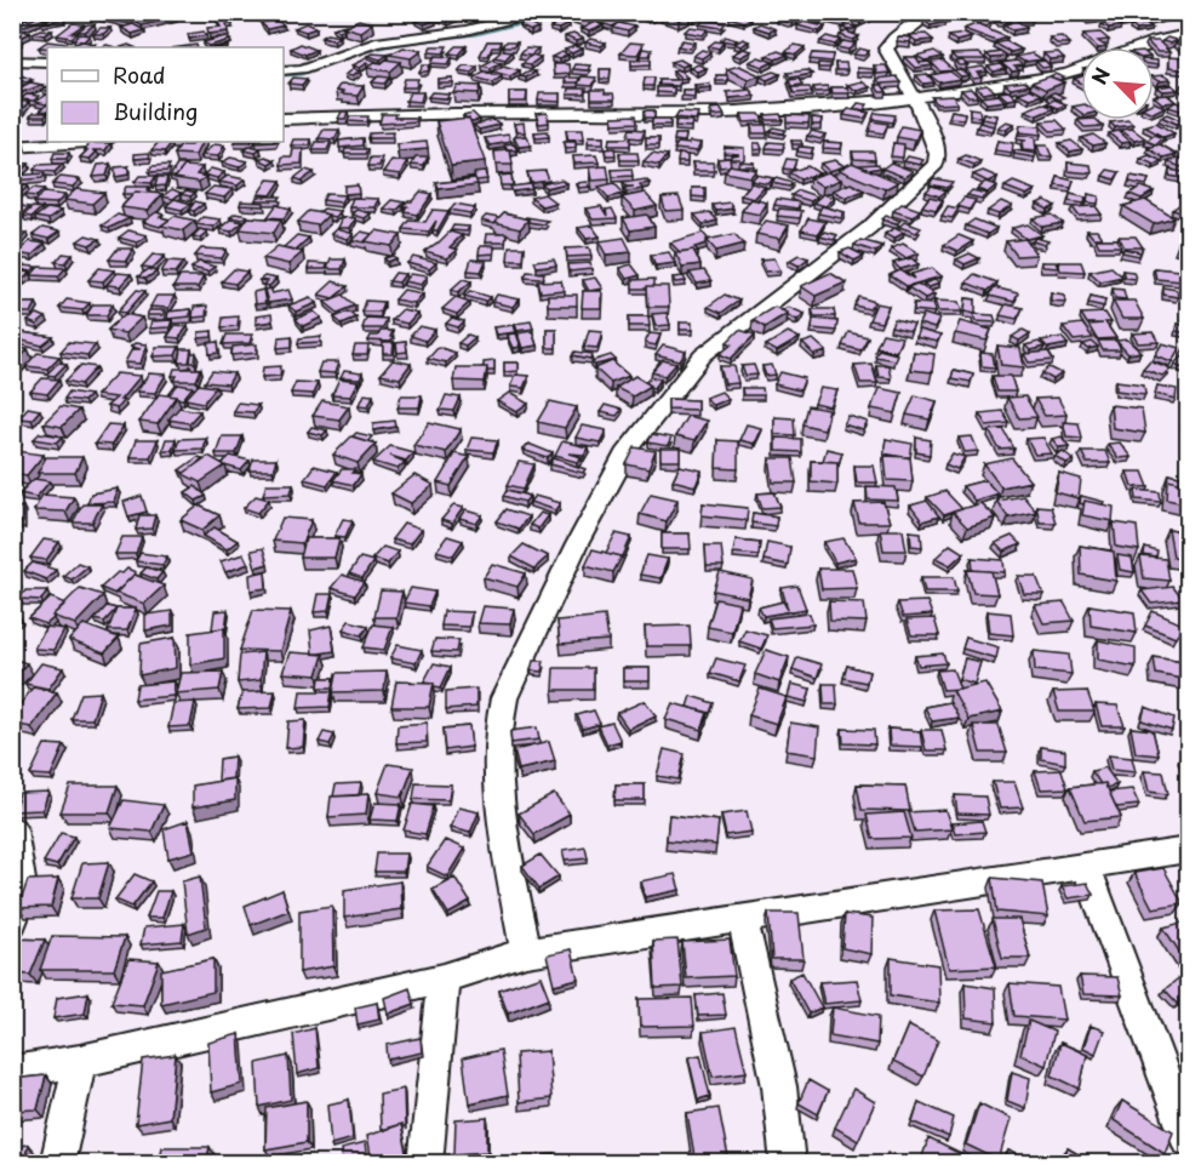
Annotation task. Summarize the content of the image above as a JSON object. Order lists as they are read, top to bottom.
{
  "legend": ["Road", "Building"],
  "north": "top left"
}
